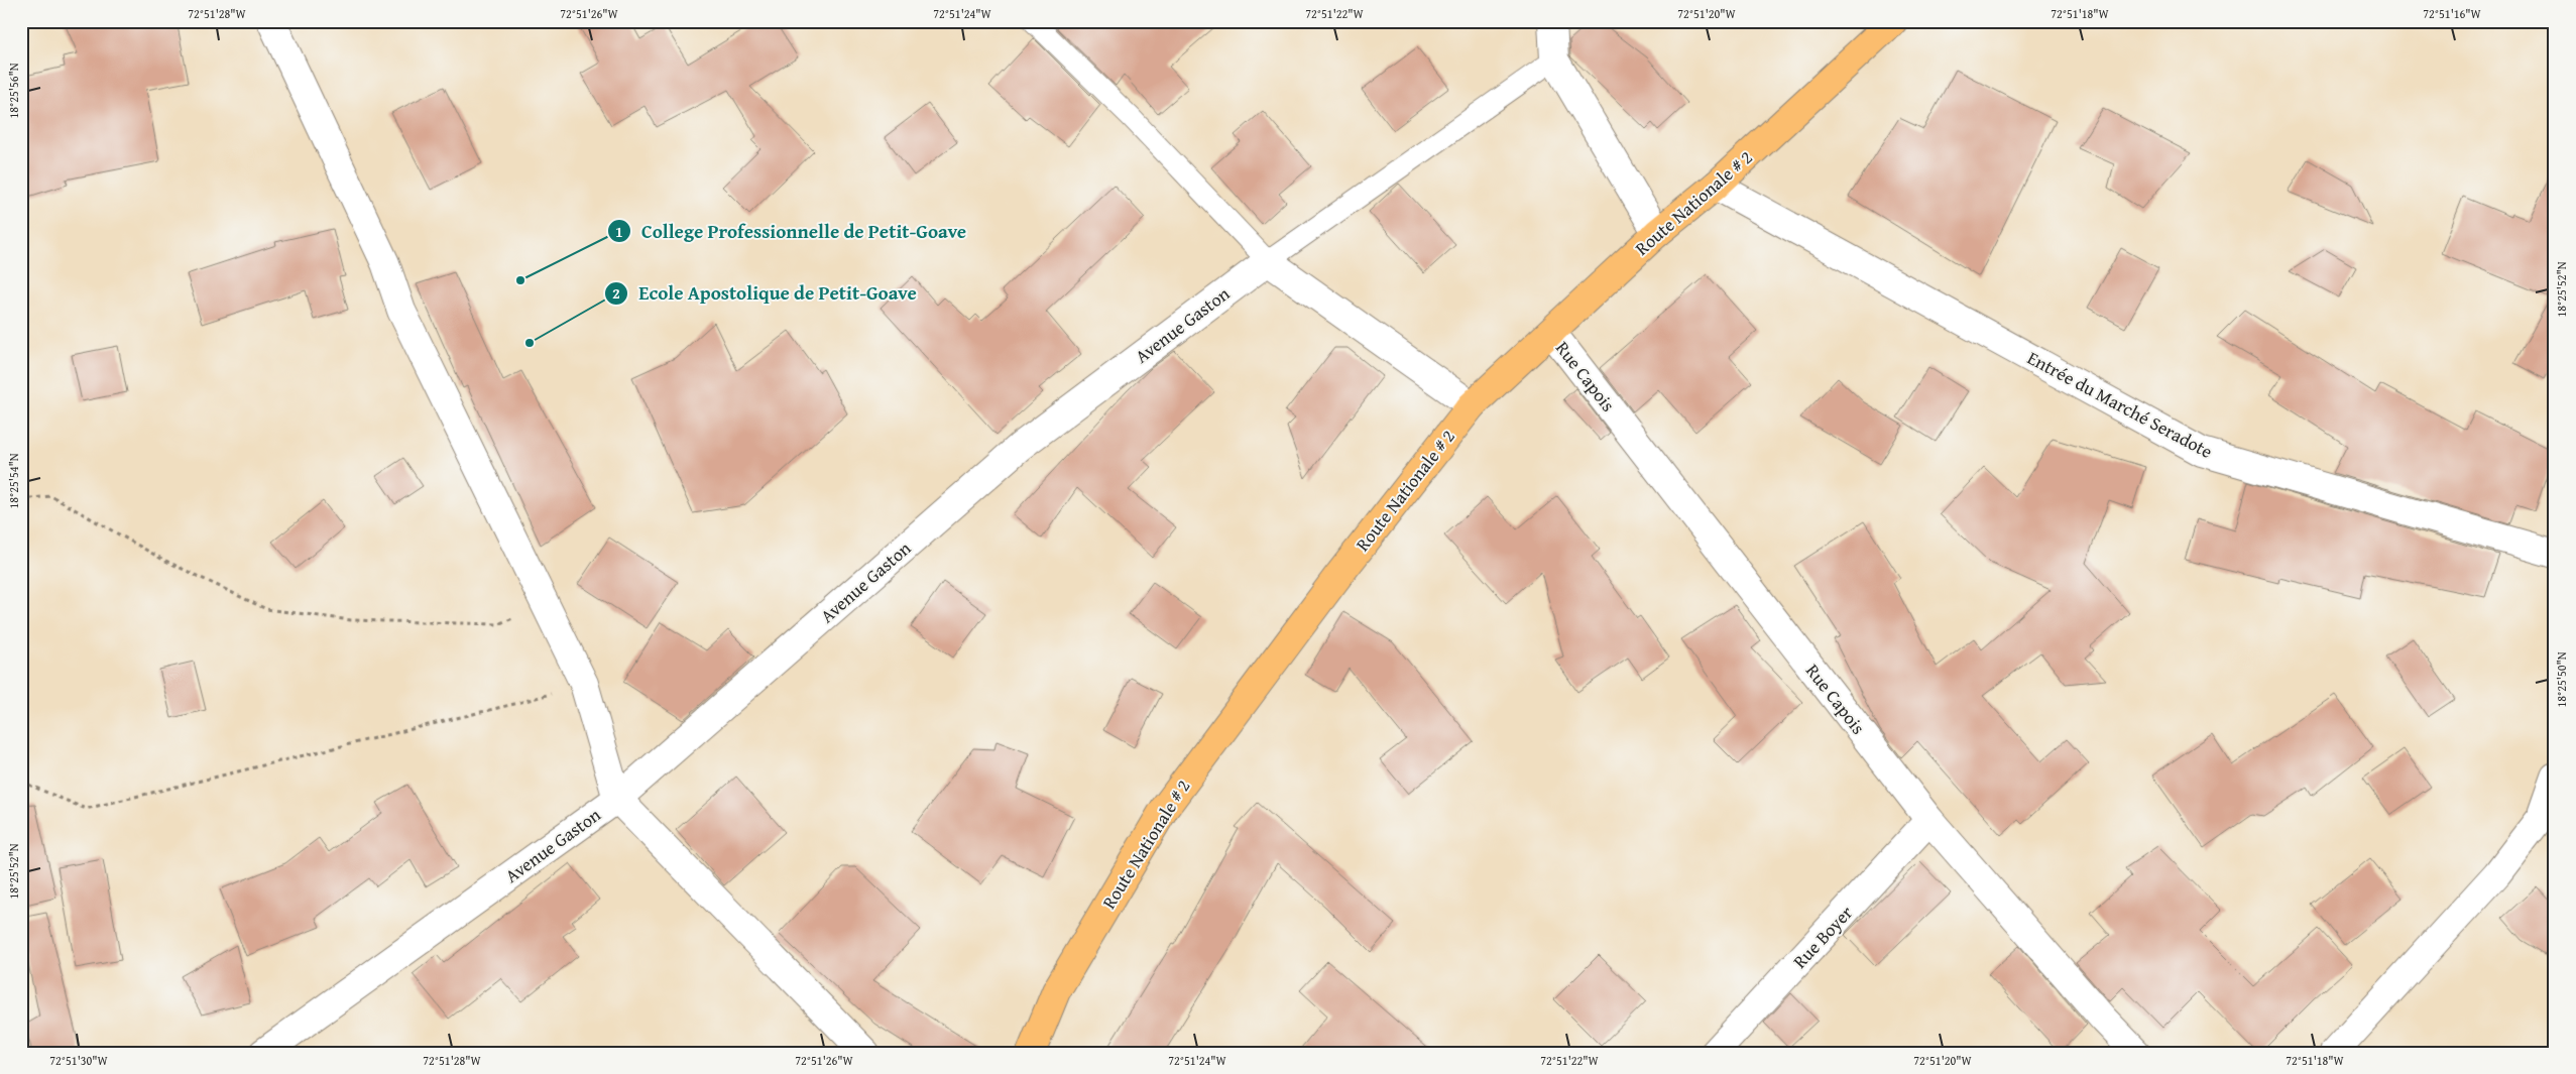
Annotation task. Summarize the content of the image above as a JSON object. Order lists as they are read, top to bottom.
{
  "streets": {
    "main road": ["Route Nationale # 2"],
    "street": [
      "Avenue Gaston",
      "Rue Capois",
      "Entrée du Marché Seradote",
      "Rue Boyer"
    ]
  },
  "crossings": [
    ["Route Nationale # 2", "Rue Capois"],
    ["Route Nationale # 2", "Entrée du Marché Seradote"],
    ["Rue Capois", "Rue Boyer"]
  ],
  "places": ["College Professionnelle de Petit-Goave", "Ecole Apostolique de Petit-Goave"],
  "coordinates": [
    "72°51'28\"W",
    "72°51'26\"W",
    "72°51'24\"W",
    "72°51'22\"W",
    "72°51'20\"W",
    "72°51'18\"W",
    "72°51'16\"W",
    "18°25'56\"N",
    "18°25'52\"N",
    "18°25'54\"N",
    "18°25'50\"N",
    "72°51'30\"W"
  ]
}
